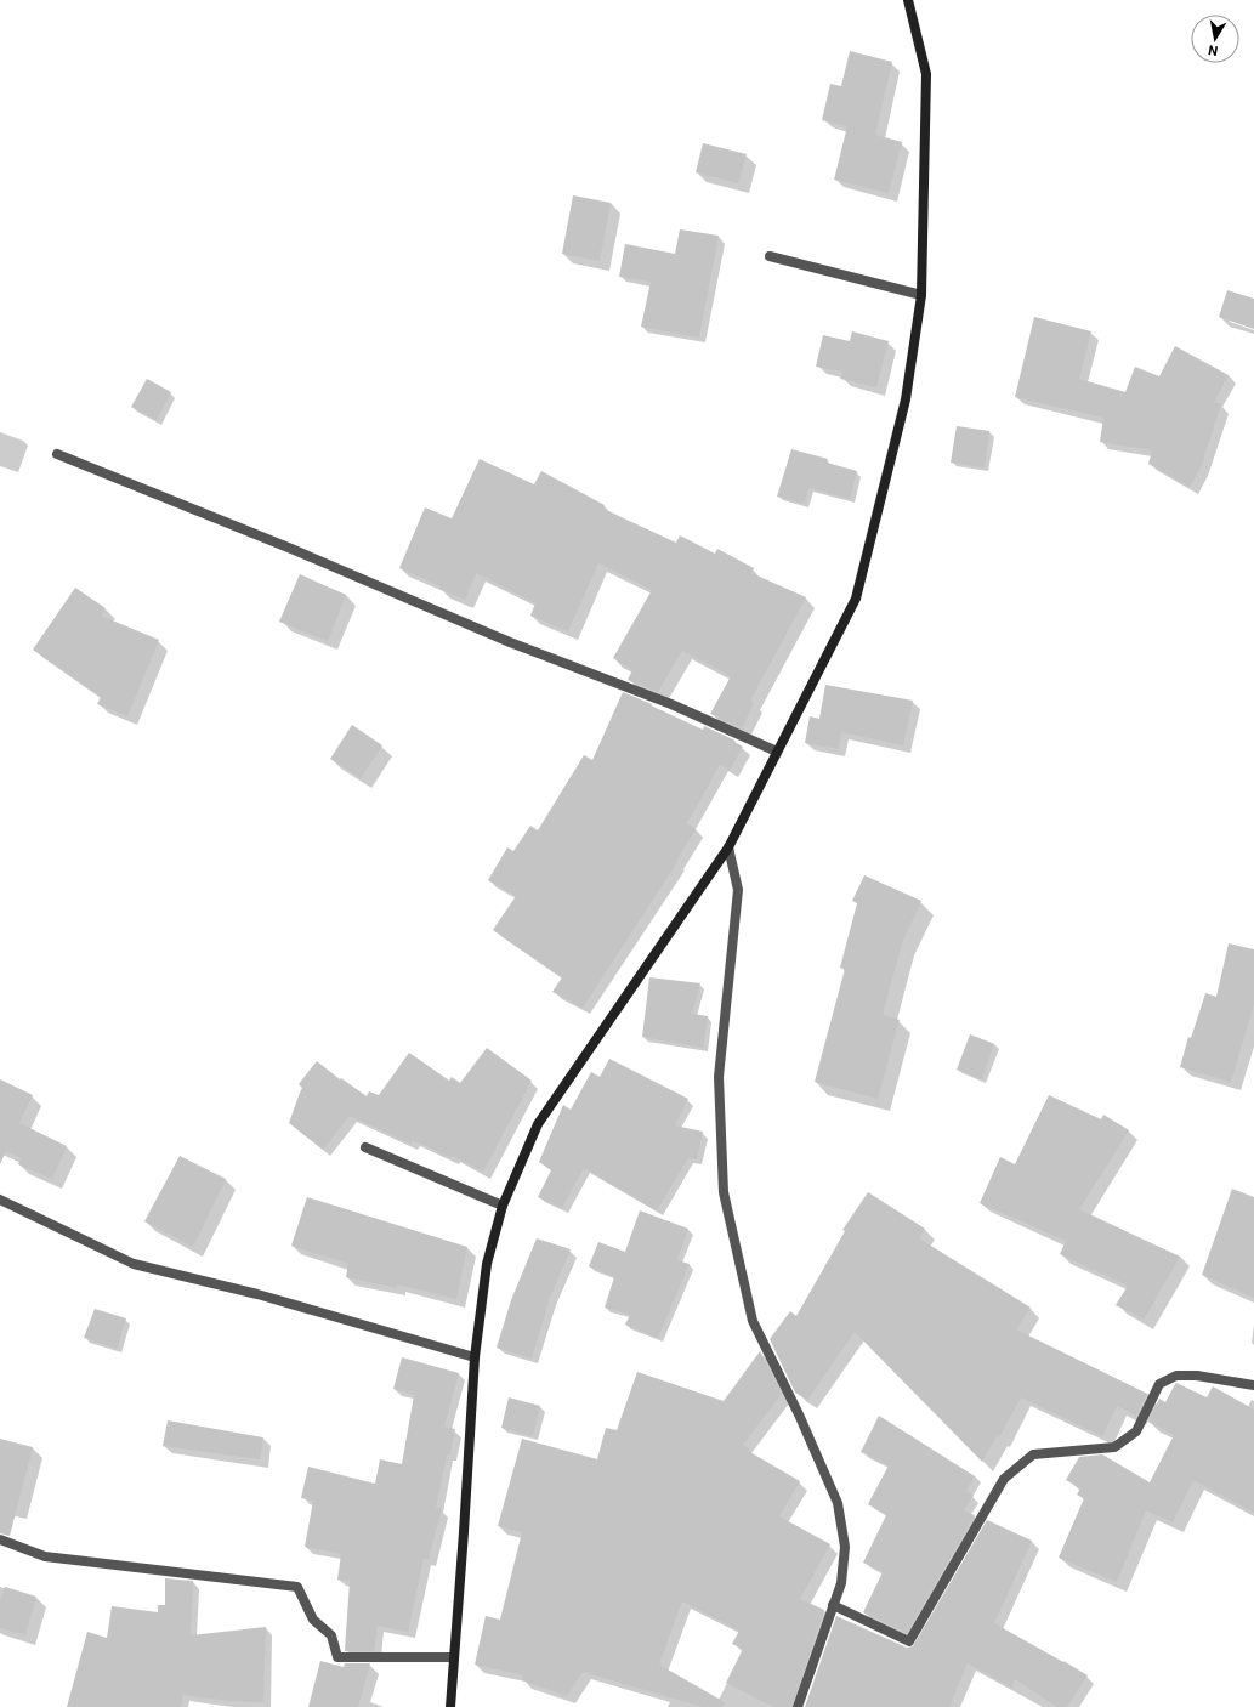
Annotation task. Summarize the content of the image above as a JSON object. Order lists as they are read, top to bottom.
{
  "north": "bottom"
}
